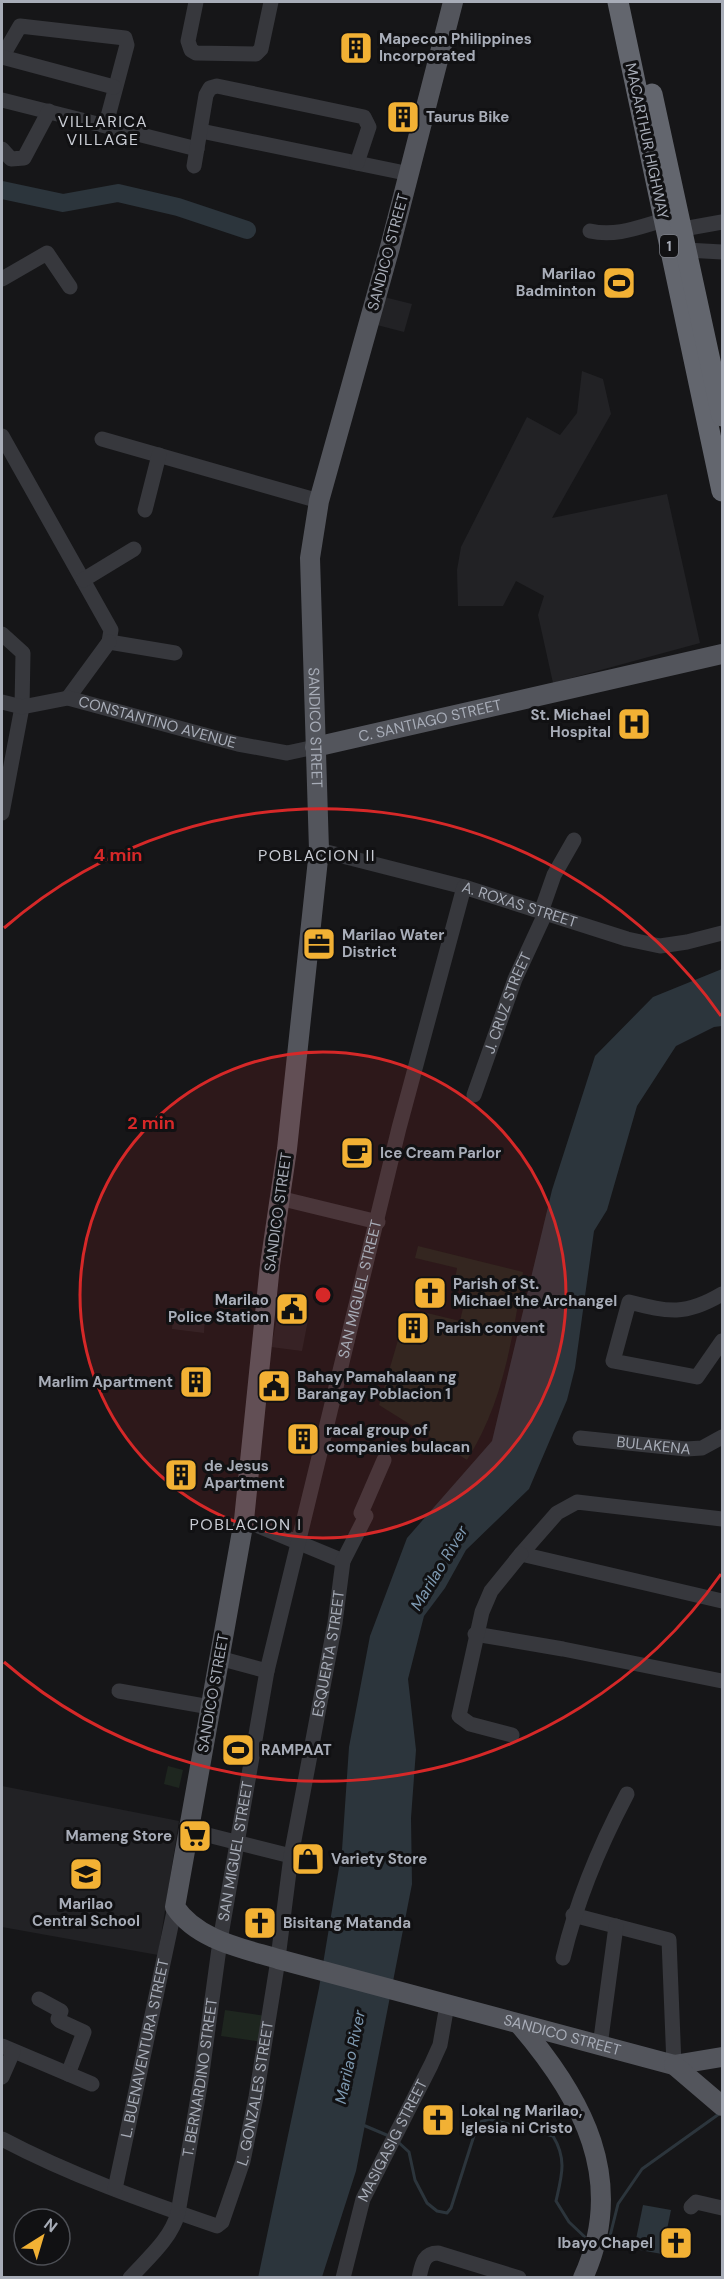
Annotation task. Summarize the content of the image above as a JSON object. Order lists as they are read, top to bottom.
{
  "streets": {
    "highway": ["MACARTHUR HIGHWAY", "1"],
    "main road": ["SANDICO STREET", "C. SANTIAGO STREET"],
    "street": [
      "CONSTANTINO AVENUE",
      "A. ROXAS STREET",
      "J. CRUZ STREET",
      "SAN MIGUEL STREET",
      "BULAKENA",
      "ESQUERTA STREET",
      "L. BUENAVENTURA STREET",
      "T. BERNARDINO STREET",
      "L. GONZALES STREET",
      "MASIGASIG STREET"
    ]
  },
  "crossings": [
    ["SANDICO STREET", "C. SANTIAGO STREET"],
    ["SANDICO STREET", "CONSTANTINO AVENUE"],
    ["SANDICO STREET", "A. ROXAS STREET"],
    ["SANDICO STREET", "SAN MIGUEL STREET"],
    ["SANDICO STREET", "ESQUERTA STREET"],
    ["SANDICO STREET", "L. BUENAVENTURA STREET"],
    ["SANDICO STREET", "T. BERNARDINO STREET"],
    ["SANDICO STREET", "L. GONZALES STREET"],
    ["SANDICO STREET", "MASIGASIG STREET"],
    ["C. SANTIAGO STREET", "CONSTANTINO AVENUE"],
    ["A. ROXAS STREET", "J. CRUZ STREET"],
    ["A. ROXAS STREET", "SAN MIGUEL STREET"],
    ["SAN MIGUEL STREET", "T. BERNARDINO STREET"],
    ["ESQUERTA STREET", "L. GONZALES STREET"],
    ["T. BERNARDINO STREET", "L. GONZALES STREET"]
  ],
  "districts": ["VILLARICA VILLAGE", "POBLACION II", "POBLACION I"],
  "water": ["Marilao River"],
  "places": {
    "building": [
      "Mapecon Philippines Incorporated",
      "Taurus Bike",
      "Parish convent",
      "Marlim Apartment",
      "racal group of companies bulacan",
      "de Jesus Apartment"
    ],
    "sports": ["Marilao Badminton", "RAMPAAT"],
    "hospital": ["St. Michael Hospital"],
    "office": ["Marilao Water District"],
    "cafe": ["Ice Cream Parlor"],
    "church": [
      "Parish of St. Michael the Archangel",
      "Bisitang Matanda",
      "Lokal ng Marilao, Iglesia ni Cristo",
      "Ibayo Chapel"
    ],
    "public building": ["Marilao Police Station", "Bahay Pamahalaan ng Barangay Poblacion 1"],
    "supermarket": ["Mameng Store"],
    "shop": ["Variety Store"],
    "school or university": ["Marilao Central School"]
  },
  "north": "top right",
  "rings": ["4 min", "2 min"]
}
